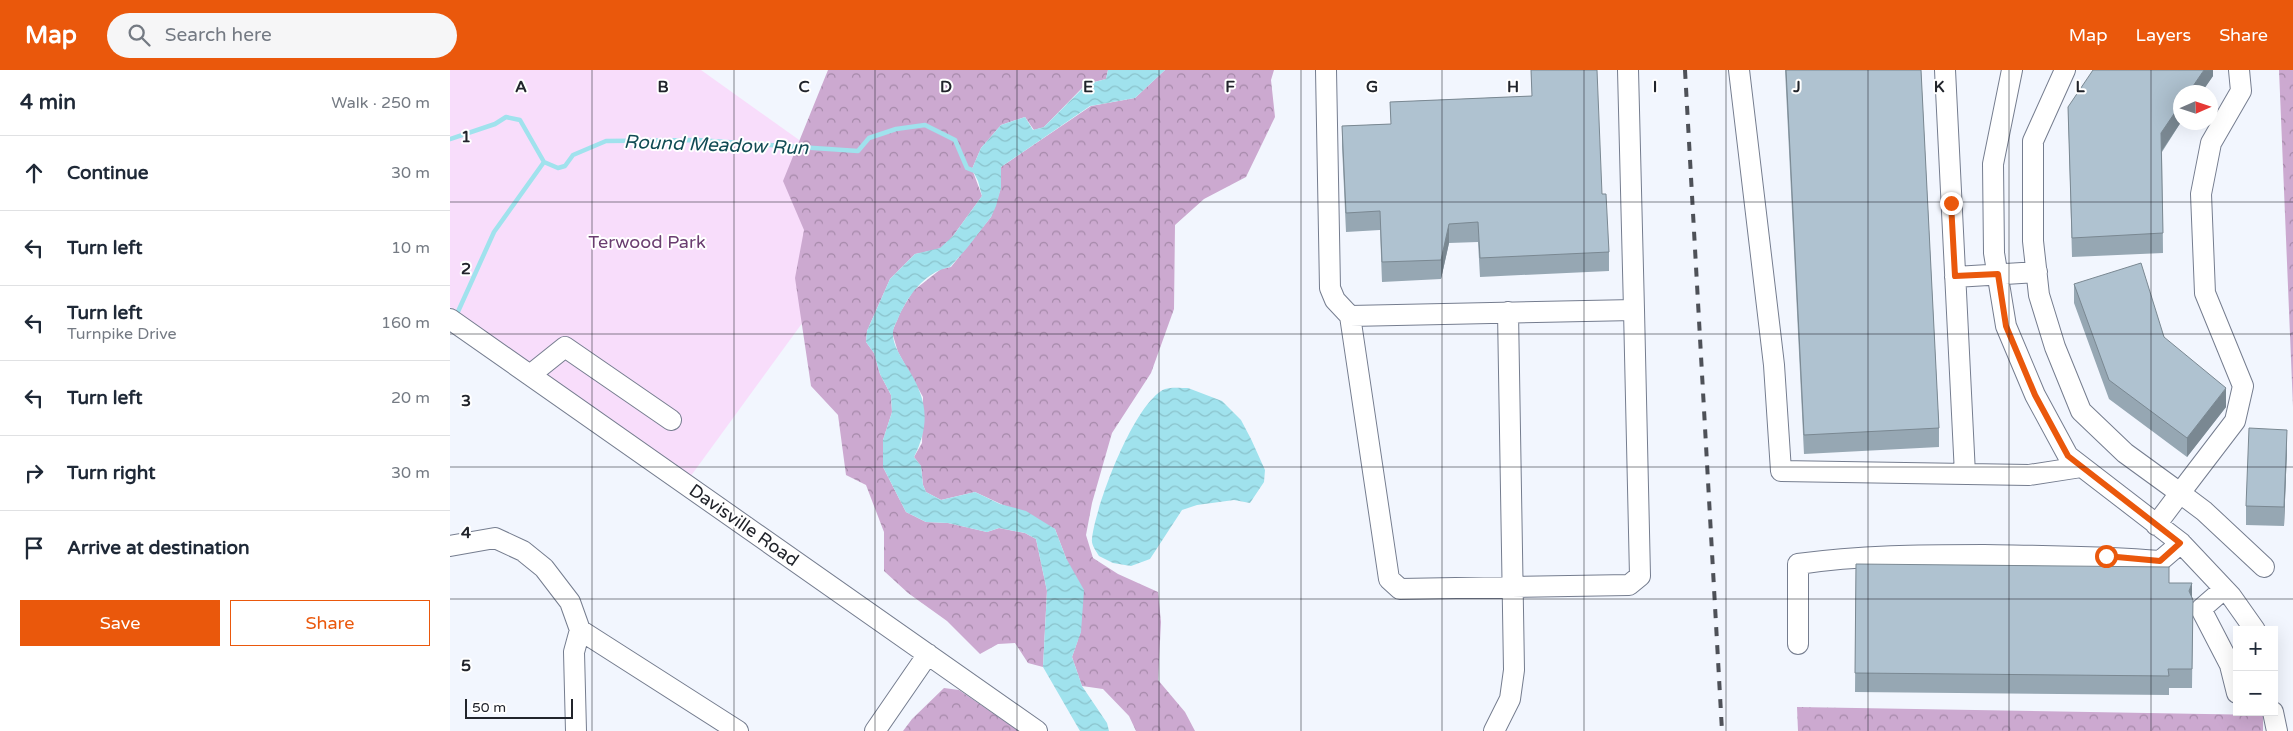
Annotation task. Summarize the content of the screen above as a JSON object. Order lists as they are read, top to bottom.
{
  "streets": {
    "street": ["Davisville Road"]
  },
  "water": ["Round Meadow Run"],
  "parks": ["Terwood Park"],
  "scale_bar": "50 m",
  "north": "right",
  "page": {
    "header": "Map",
    "search": "Search here",
    "nav": ["Map", "Layers", "Share"],
    "heading": ["4 min", "Walk · 250 m"],
    "list": [
      ["Continue", "30 m"],
      ["Turn left", "10 m"],
      ["Turn left", "Turnpike Drive", "160 m"],
      ["Turn left", "20 m"],
      ["Turn right", "30 m"],
      "Arrive at destination"
    ],
    "buttons": ["Save", "Share"],
    "map_buttons": ["+", "−"],
    "scale": "50 m"
  },
  "grid": {
    "columns": [
      "A",
      "B",
      "C",
      "D",
      "E",
      "F",
      "G",
      "H",
      "I",
      "J",
      "K",
      "L"
    ],
    "rows": [
      "1",
      "2",
      "3",
      "4",
      "5"
    ]
  }
}
